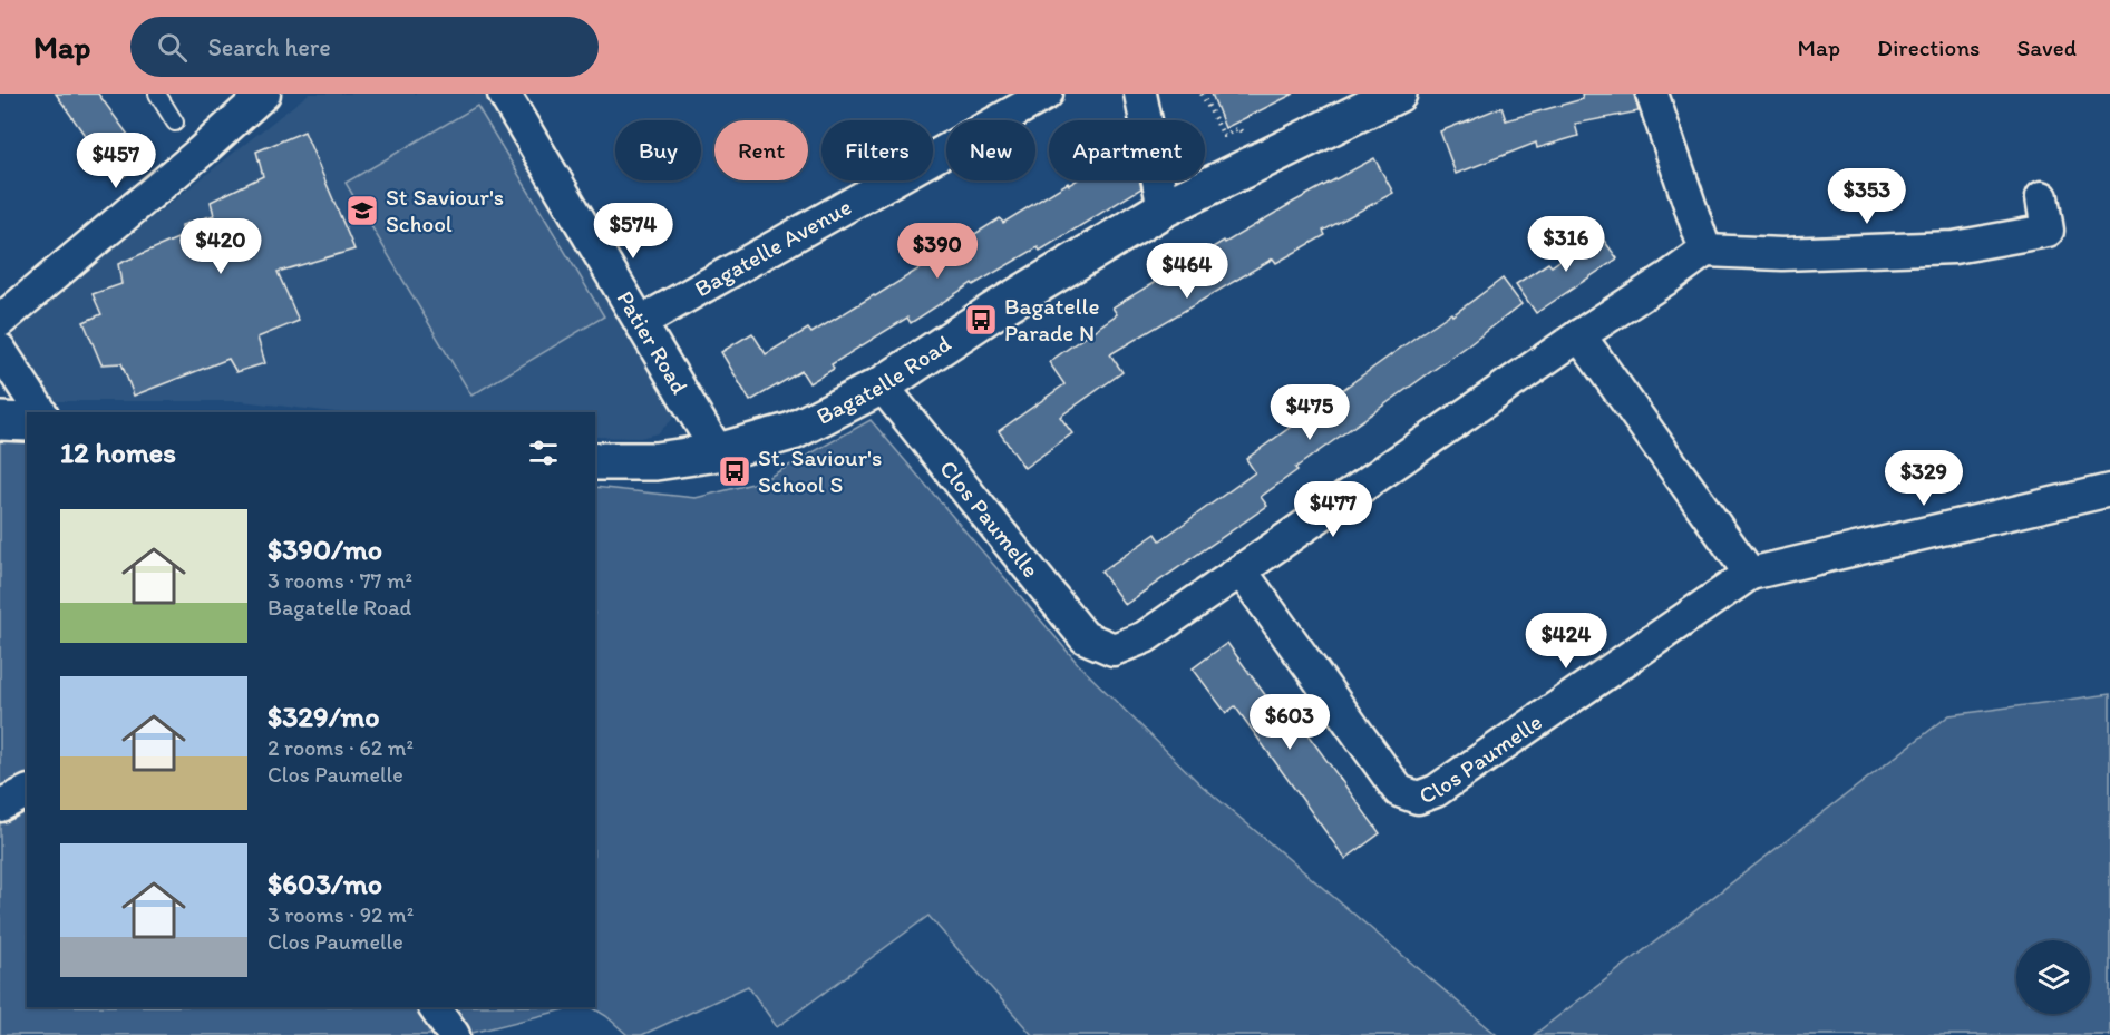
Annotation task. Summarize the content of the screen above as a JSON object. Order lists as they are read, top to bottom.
{
  "streets": {
    "main road": ["Bagatelle Road"],
    "street": ["Bagatelle Avenue", "Patier Road", "Clos Paumelle"]
  },
  "crossings": [
    ["Bagatelle Avenue", "Patier Road"],
    ["Patier Road", "Bagatelle Road"],
    ["Bagatelle Road", "Clos Paumelle"]
  ],
  "places": {
    "school or university": ["St Saviour's School"],
    "bus stop": ["Bagatelle Parade N", "St. Saviour's School S"]
  },
  "page": {
    "header": "Map",
    "search": "Search here",
    "nav": ["Map", "Directions", "Saved"],
    "chip": [
      "Buy",
      "Rent",
      "Filters",
      "New",
      "Apartment"
    ],
    "price": [
      "$457",
      "$353",
      "$574",
      "$316",
      "$420",
      "$390",
      "$464",
      "$475",
      "$329",
      "$477",
      "$424",
      "$603"
    ],
    "heading": "12 homes",
    "list": [
      {
        "name": "$390/mo",
        "note": "3 rooms · 77 m² · Bagatelle Road"
      },
      {
        "name": "$329/mo",
        "note": "2 rooms · 62 m² · Clos Paumelle"
      },
      {
        "name": "$603/mo",
        "note": "3 rooms · 92 m² · Clos Paumelle"
      }
    ]
  }
}
